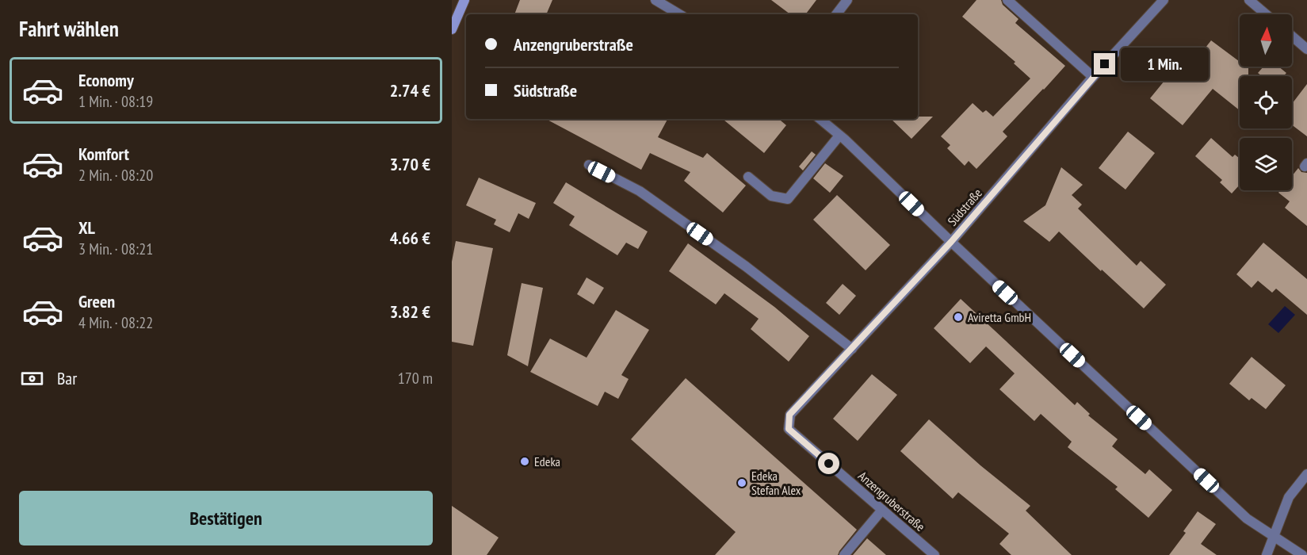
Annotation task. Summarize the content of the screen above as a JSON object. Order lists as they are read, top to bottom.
{
  "streets": {
    "street": ["Südstraße", "Anzengruberstraße"]
  },
  "crossings": [
    ["Südstraße", "Anzengruberstraße"]
  ],
  "places": ["Aviretta GmbH", "Edeka", "Edeka Stefan Alex"],
  "north": "top",
  "page": {
    "heading": "Fahrt wählen",
    "banner": ["Anzengruberstraße", "Südstraße"],
    "bubble": "1 Min.",
    "list": [
      {
        "name": "Economy",
        "note": "1 Min. · 08:19",
        "value": "2.74 €"
      },
      {
        "name": "Komfort",
        "note": "2 Min. · 08:20",
        "value": "3.70 €"
      },
      {
        "name": "XL",
        "note": "3 Min. · 08:21",
        "value": "4.66 €"
      },
      {
        "name": "Green",
        "note": "4 Min. · 08:22",
        "value": "3.82 €"
      }
    ],
    "pay": ["Bar", "170 m"],
    "buttons": "Bestätigen"
  }
}
